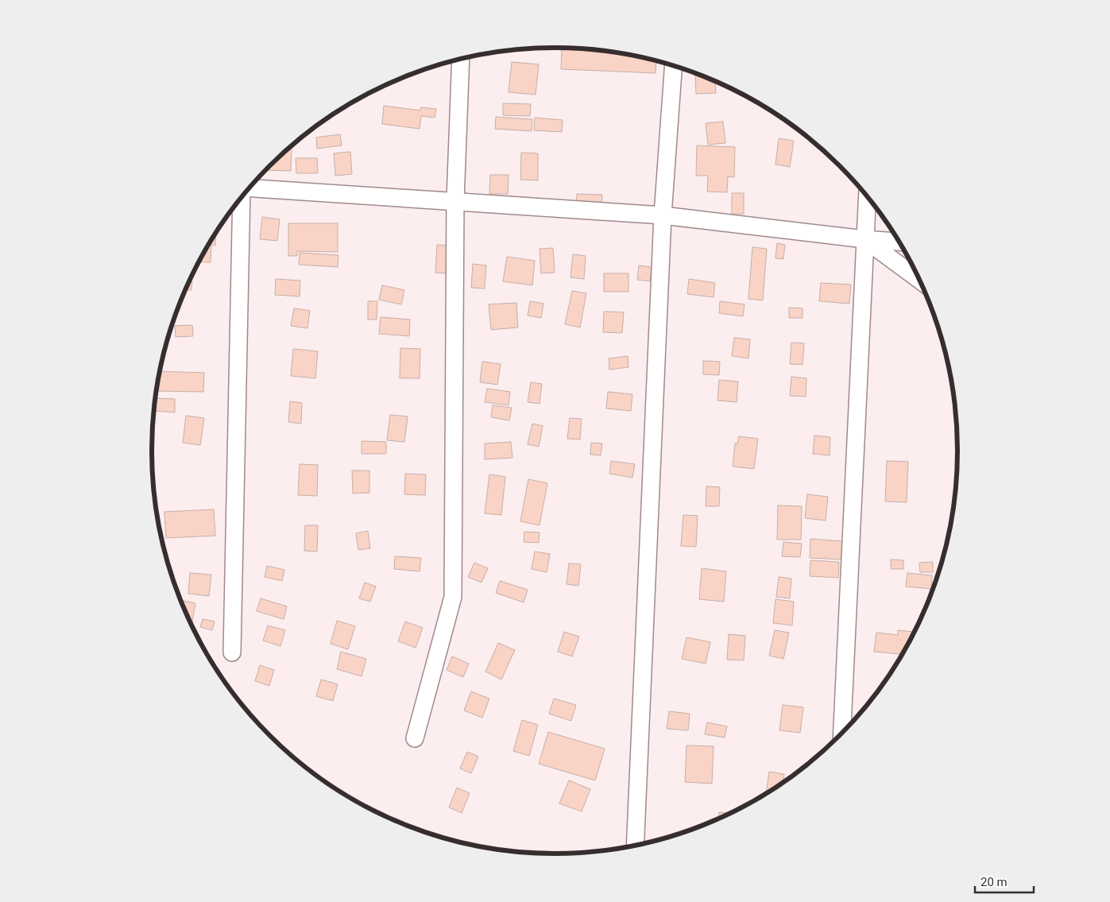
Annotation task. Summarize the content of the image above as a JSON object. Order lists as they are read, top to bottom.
{
  "scale_bar": "20 m"
}
